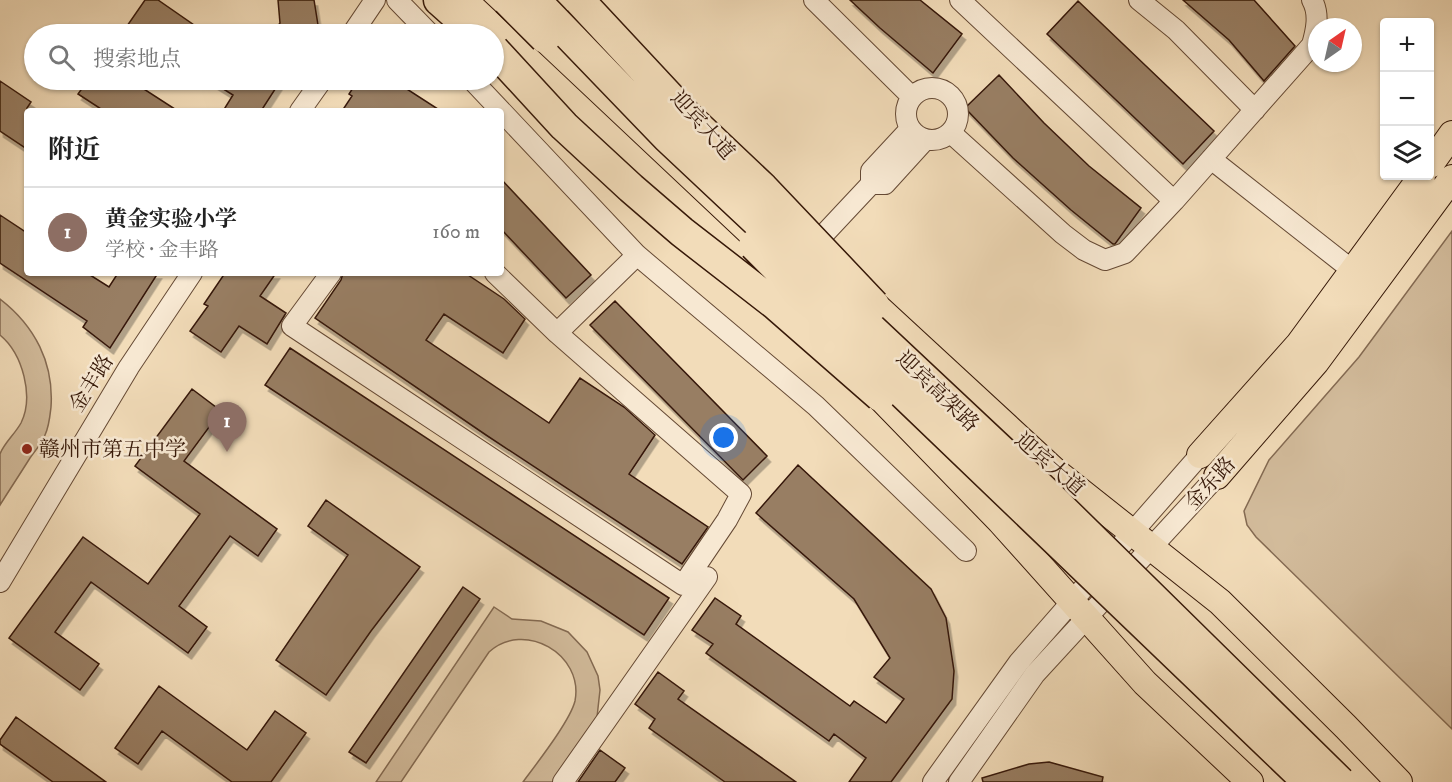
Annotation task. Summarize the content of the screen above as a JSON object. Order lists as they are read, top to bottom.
{
  "streets": {
    "highway": ["迎宾高架路"],
    "main road": ["迎宾大道", "金东路"],
    "street": ["金丰路"]
  },
  "crossings": [
    ["迎宾大道", "金东路"]
  ],
  "places": ["赣州市第五中学"],
  "north": "top right",
  "page": {
    "map_buttons": ["+", "−"],
    "search": "搜索地点",
    "heading": "附近",
    "list": [
      {
        "mark": "1",
        "name": "黄金实验小学",
        "note": "学校 · 金丰路",
        "value": "160 m"
      }
    ],
    "pins": "1"
  }
}
